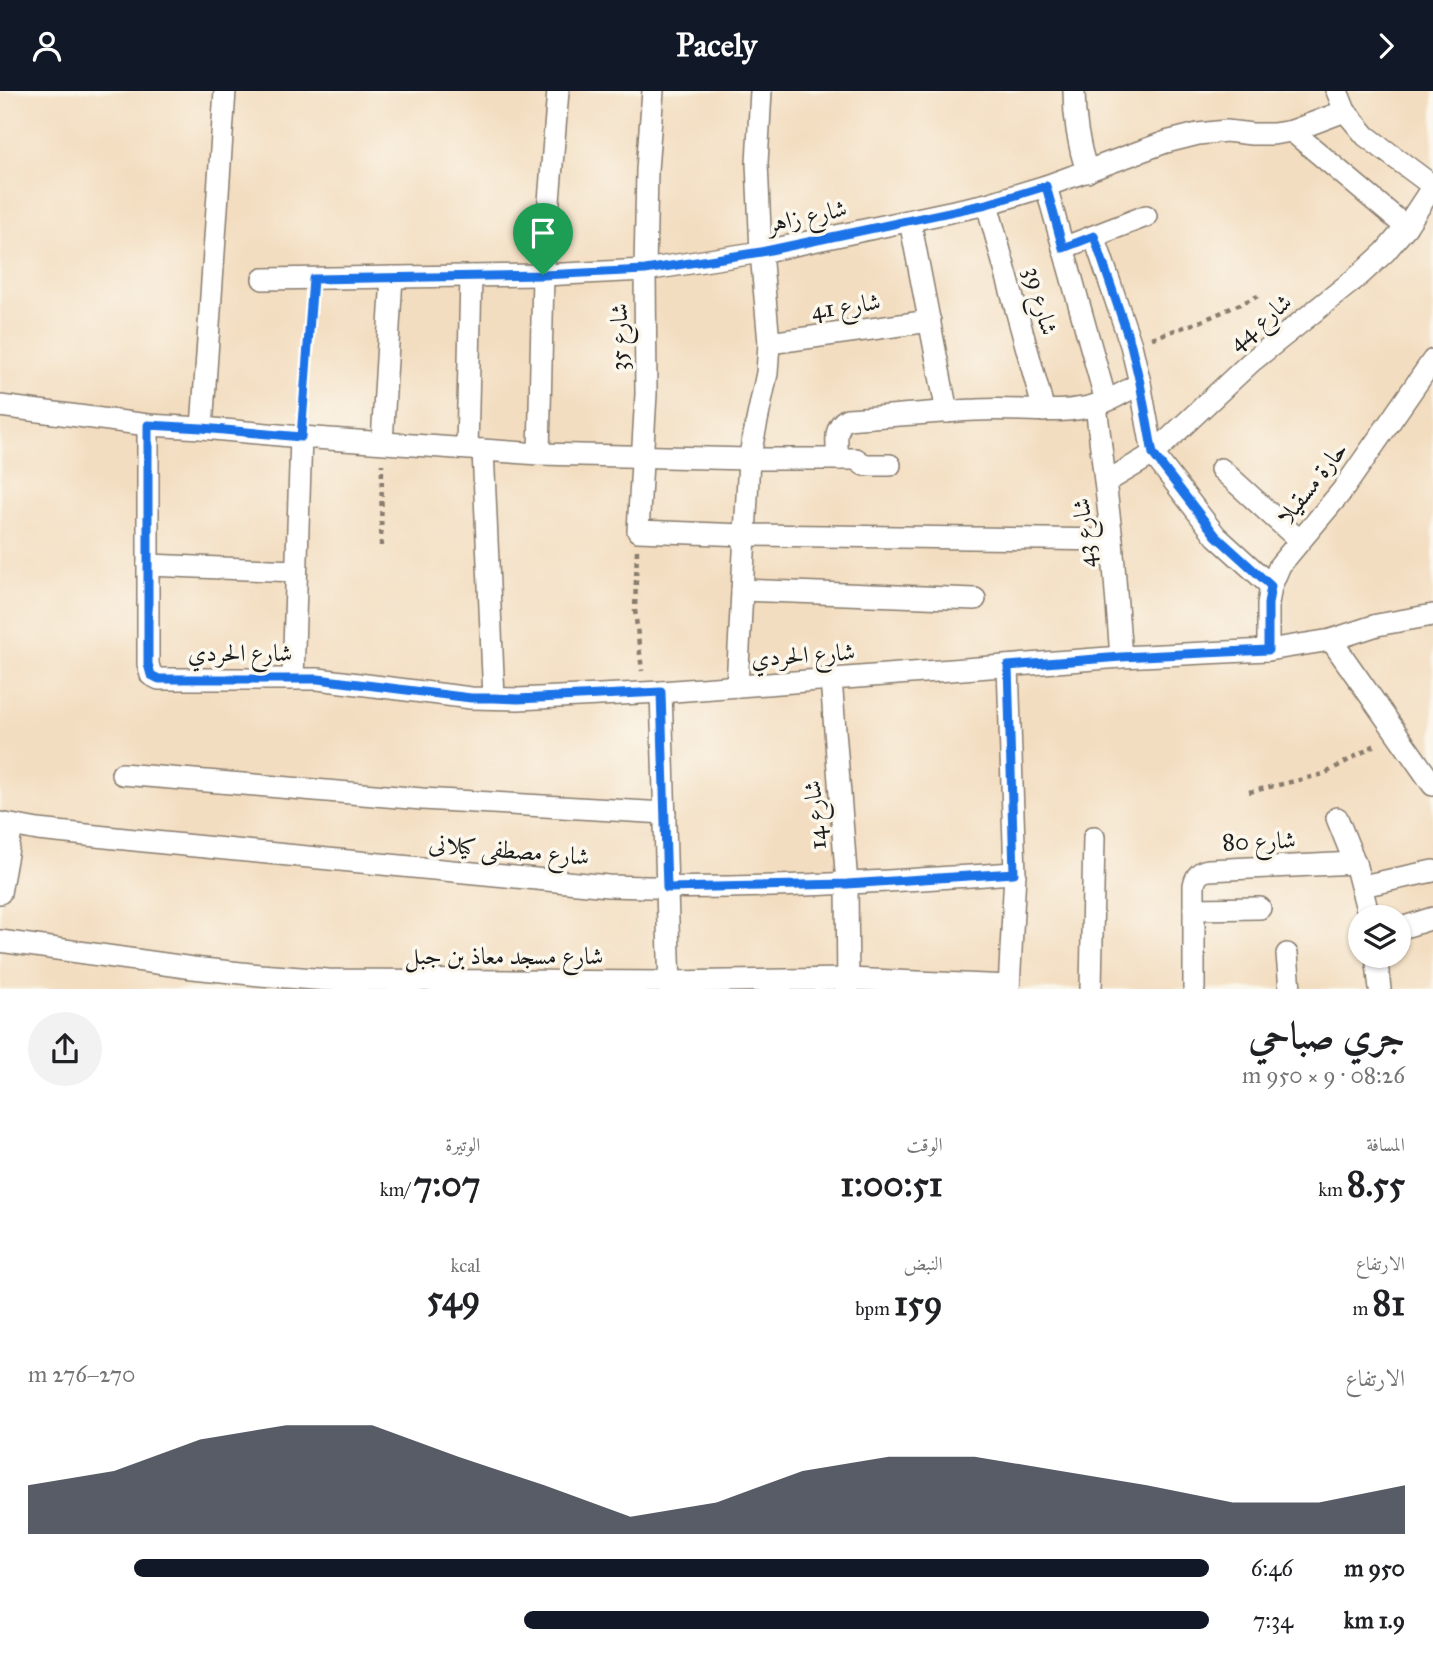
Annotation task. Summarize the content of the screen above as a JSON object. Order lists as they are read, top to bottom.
{
  "streets": {
    "street": [
      "شارع زاهر",
      "شارع 39",
      "شارع 41",
      "شارع 44",
      "شارع 35",
      "حارة مسقيلا",
      "شارع 43",
      "شارع الحردي",
      "شارع 14",
      "شارع 80",
      "شارع مصطفى كيلانى",
      "شارع مسجد معاذ بن جبل"
    ]
  },
  "crossings": [
    ["شارع زاهر", "شارع 39"],
    ["شارع زاهر", "شارع 35"],
    ["شارع زاهر", "شارع 43"],
    ["شارع 44", "شارع 43"],
    ["حارة مسقيلا", "شارع الحردي"],
    ["شارع 43", "شارع الحردي"],
    ["شارع الحردي", "شارع 14"],
    ["شارع 14", "شارع مصطفى كيلانى"],
    ["شارع 14", "شارع مسجد معاذ بن جبل"]
  ],
  "page": {
    "header": "Pacely",
    "heading": ["جري صباحي", "08:26 · 9 × 950 m"],
    "stats": [
      ["المسافة", "8.55 km"],
      ["الوقت", "1:00:51"],
      ["الوتيرة", "7:07 /km"],
      ["الارتفاع", "81 m"],
      ["النبض", "159 bpm"],
      ["kcal", "549"]
    ],
    "chart": ["الارتفاع", "270–276 m"],
    "list": [
      {
        "name": "950 m",
        "note": "6:46"
      },
      {
        "name": "1.9 km",
        "note": "7:34"
      }
    ]
  }
}
